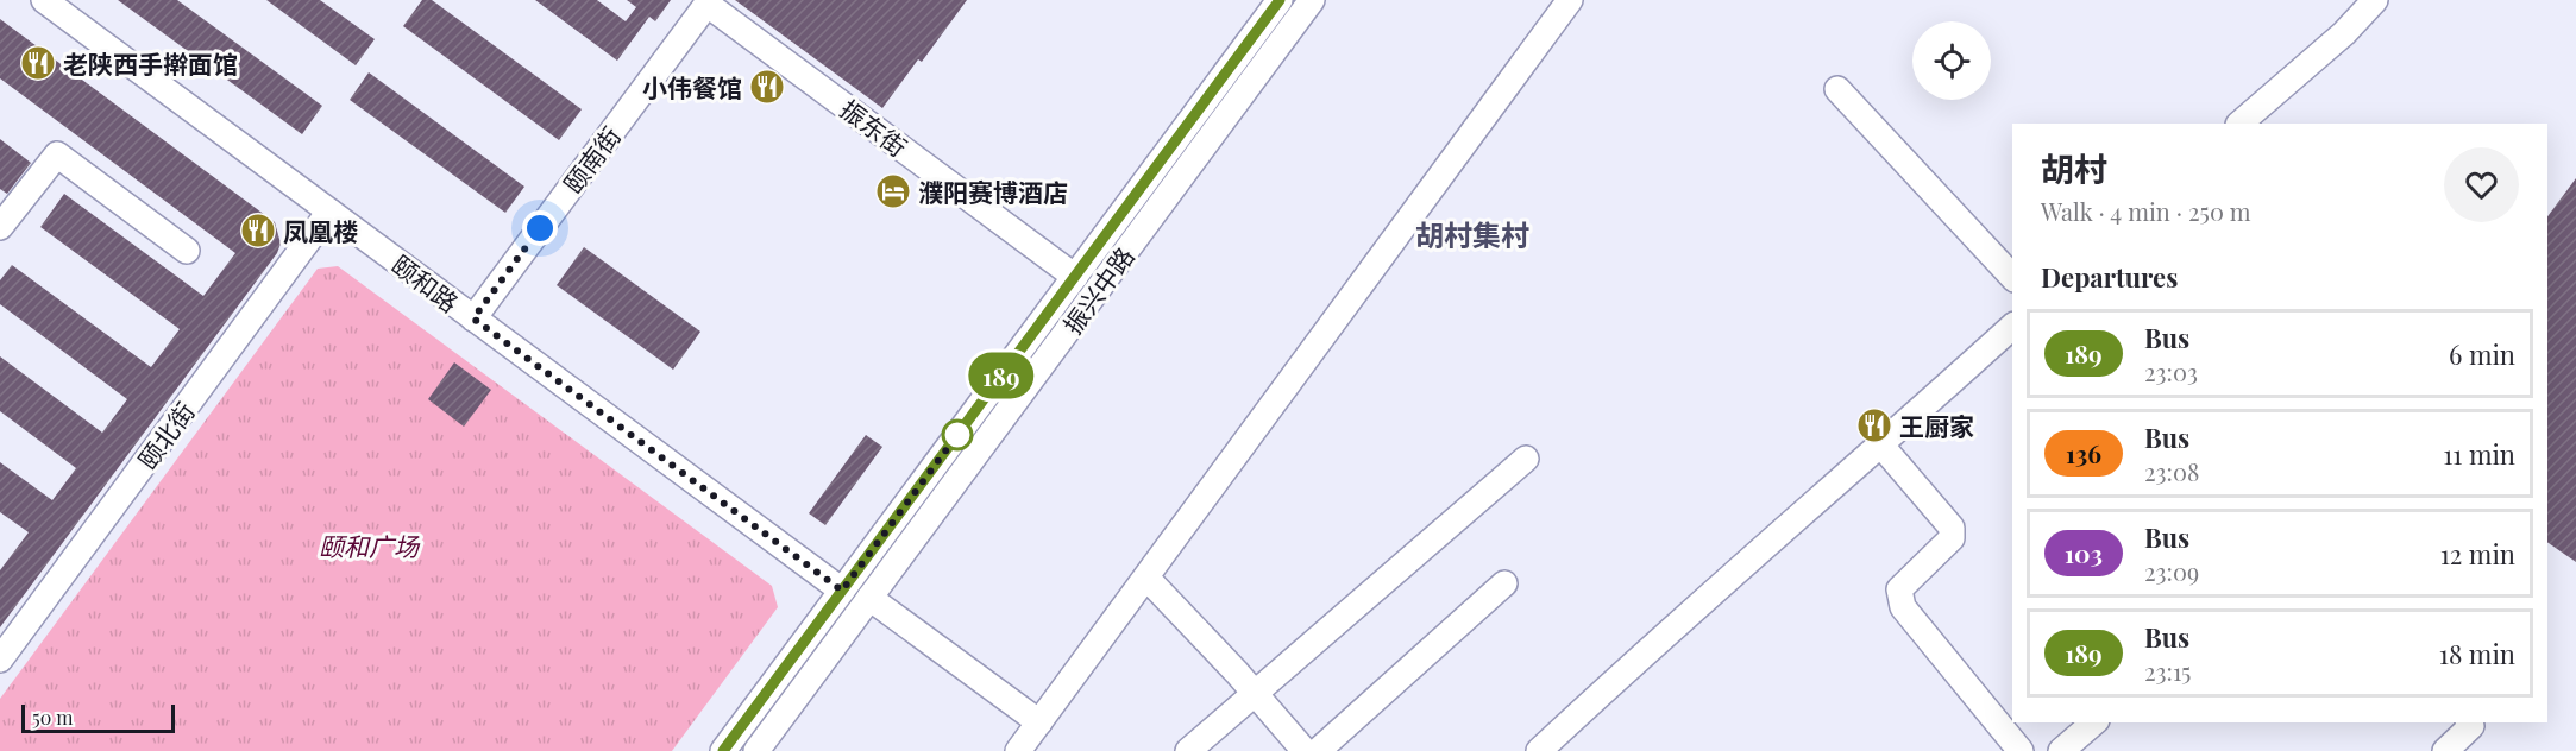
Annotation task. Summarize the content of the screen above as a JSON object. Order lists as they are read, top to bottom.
{
  "streets": {
    "street": [
      "振东街",
      "颐南街",
      "颐和路",
      "振兴中路",
      "颐北街"
    ]
  },
  "crossings": [
    ["振东街", "颐南街"],
    ["振东街", "振兴中路"],
    ["颐南街", "颐和路"],
    ["颐和路", "振兴中路"],
    ["颐和路", "颐北街"]
  ],
  "districts": ["胡村集村"],
  "parks": ["颐和广场"],
  "places": {
    "restaurant": [
      "老陕西手擀面馆",
      "小伟餐馆",
      "凤凰楼",
      "王厨家"
    ],
    "hotel": ["濮阳赛博酒店"]
  },
  "lines": ["bus line 189"],
  "scale_bar": "50 m",
  "page": {
    "on_map": "189",
    "heading": [
      ["胡村", "Walk · 4 min · 250 m"],
      "Departures"
    ],
    "list": [
      {
        "mark": "189",
        "name": "Bus",
        "note": "23:03",
        "value": "6 min"
      },
      {
        "mark": "136",
        "name": "Bus",
        "note": "23:08",
        "value": "11 min"
      },
      {
        "mark": "103",
        "name": "Bus",
        "note": "23:09",
        "value": "12 min"
      },
      {
        "mark": "189",
        "name": "Bus",
        "note": "23:15",
        "value": "18 min"
      }
    ],
    "scale": "50 m"
  }
}
